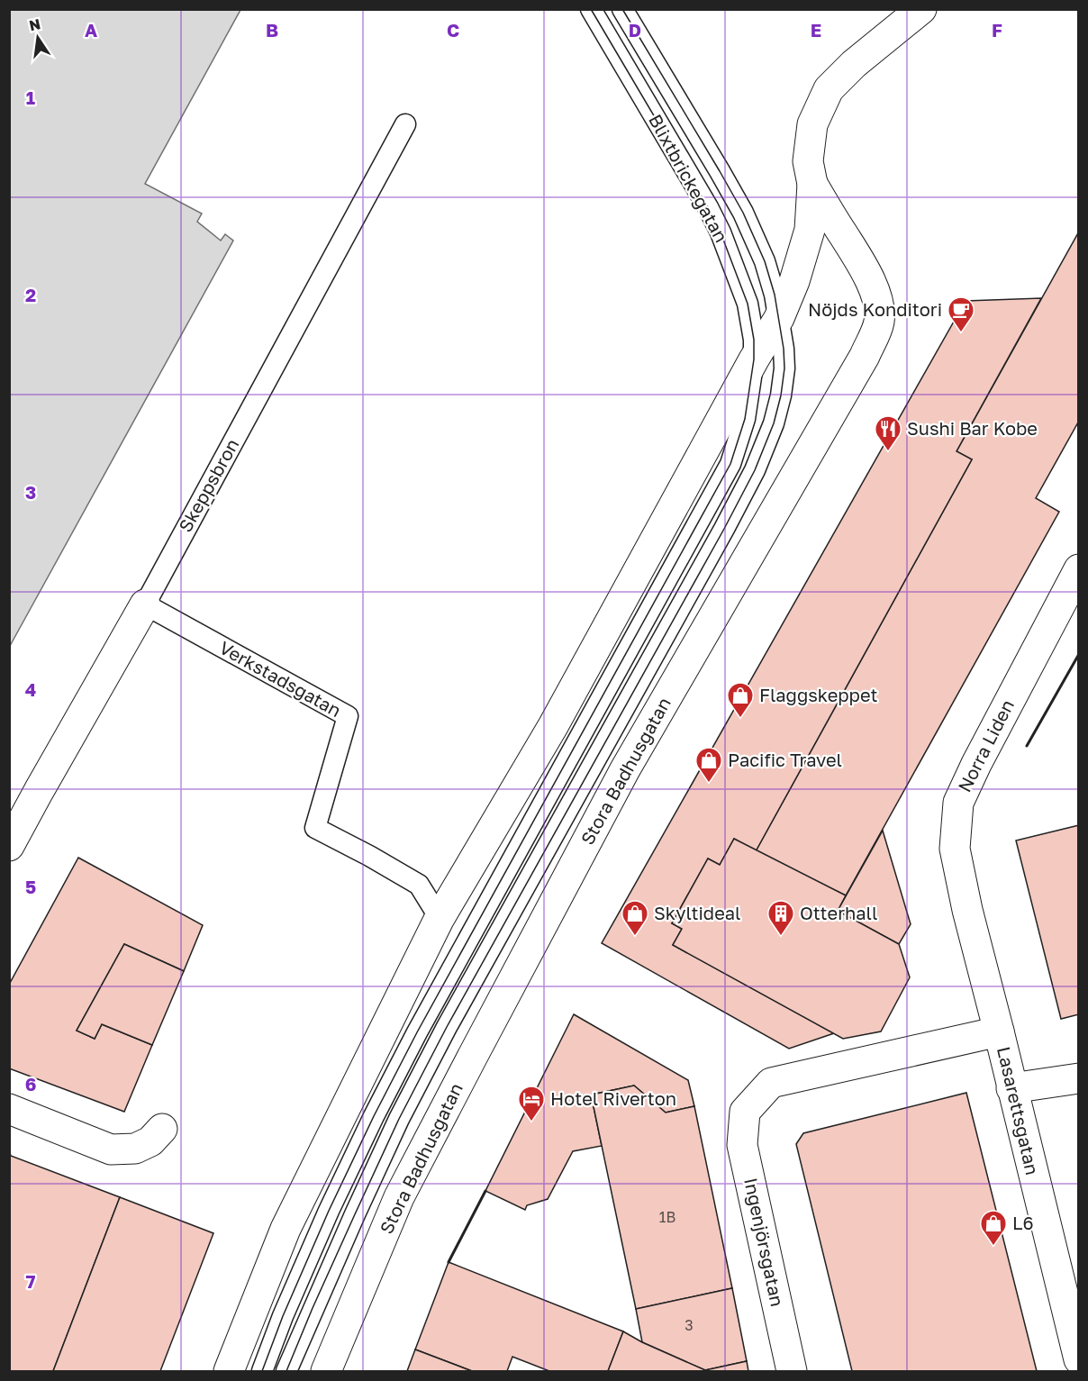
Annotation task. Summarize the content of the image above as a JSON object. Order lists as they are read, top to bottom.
{
  "streets": {
    "street": [
      "Skeppsbron",
      "Norra Liden",
      "Stora Badhusgatan",
      "Lasarettsgatan",
      "Ingenjörsgatan"
    ],
    "lane": ["Blixtbrickegatan", "Verkstadsgatan"]
  },
  "crossings": [
    ["Blixtbrickegatan", "Stora Badhusgatan"],
    ["Skeppsbron", "Verkstadsgatan"],
    ["Verkstadsgatan", "Stora Badhusgatan"],
    ["Norra Liden", "Lasarettsgatan"],
    ["Lasarettsgatan", "Ingenjörsgatan"]
  ],
  "places": {
    "cafe": ["Nöjds Konditori"],
    "restaurant": ["Sushi Bar Kobe"],
    "shop": [
      "Flaggskeppet",
      "Pacific Travel",
      "Skyltideal",
      "L6"
    ],
    "building": ["Otterhall"],
    "hotel": ["Hotel Riverton"]
  },
  "house_numbers": ["1B", "3"],
  "north": "top",
  "grid": {
    "columns": [
      "A",
      "B",
      "C",
      "D",
      "E",
      "F"
    ],
    "rows": [
      "1",
      "2",
      "3",
      "4",
      "5",
      "6",
      "7"
    ]
  }
}
